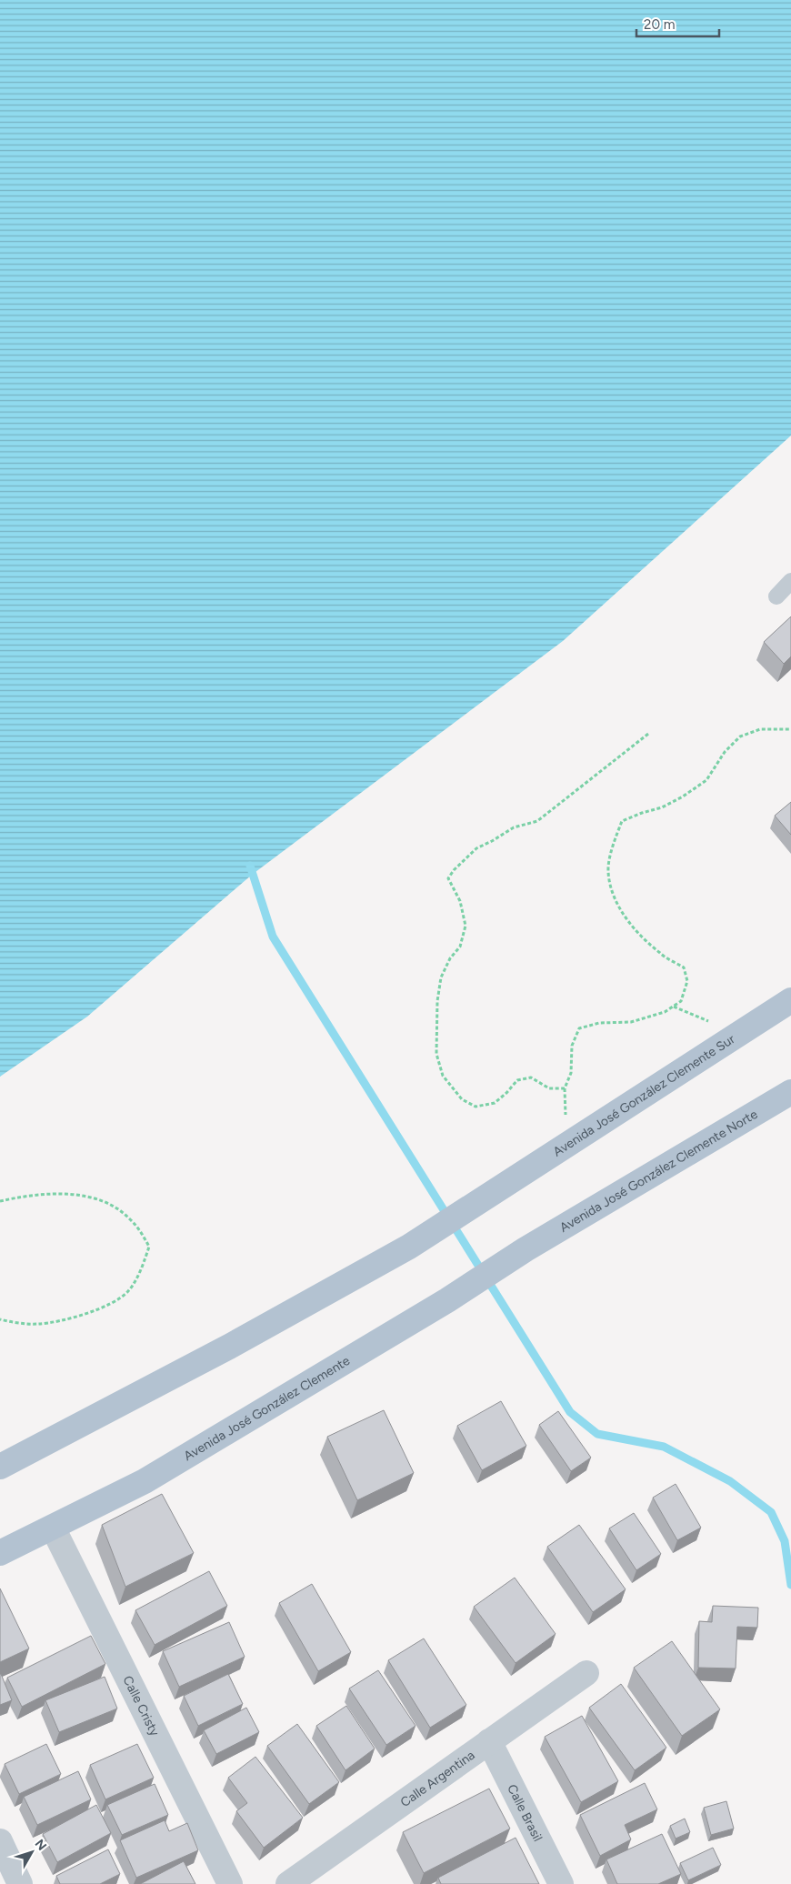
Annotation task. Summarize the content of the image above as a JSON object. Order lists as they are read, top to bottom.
{
  "streets": {
    "main road": ["Avenida José González Clemente Sur", "Avenida José González Clemente Norte", "Avenida José González Clemente"],
    "street": ["Calle Cristy", "Calle Argentina", "Calle Brasil"]
  },
  "crossings": [
    ["Avenida José González Clemente Norte", "Avenida José González Clemente"],
    ["Avenida José González Clemente", "Calle Cristy"],
    ["Calle Argentina", "Calle Brasil"]
  ],
  "scale_bar": "20 m",
  "north": "top right"
}
